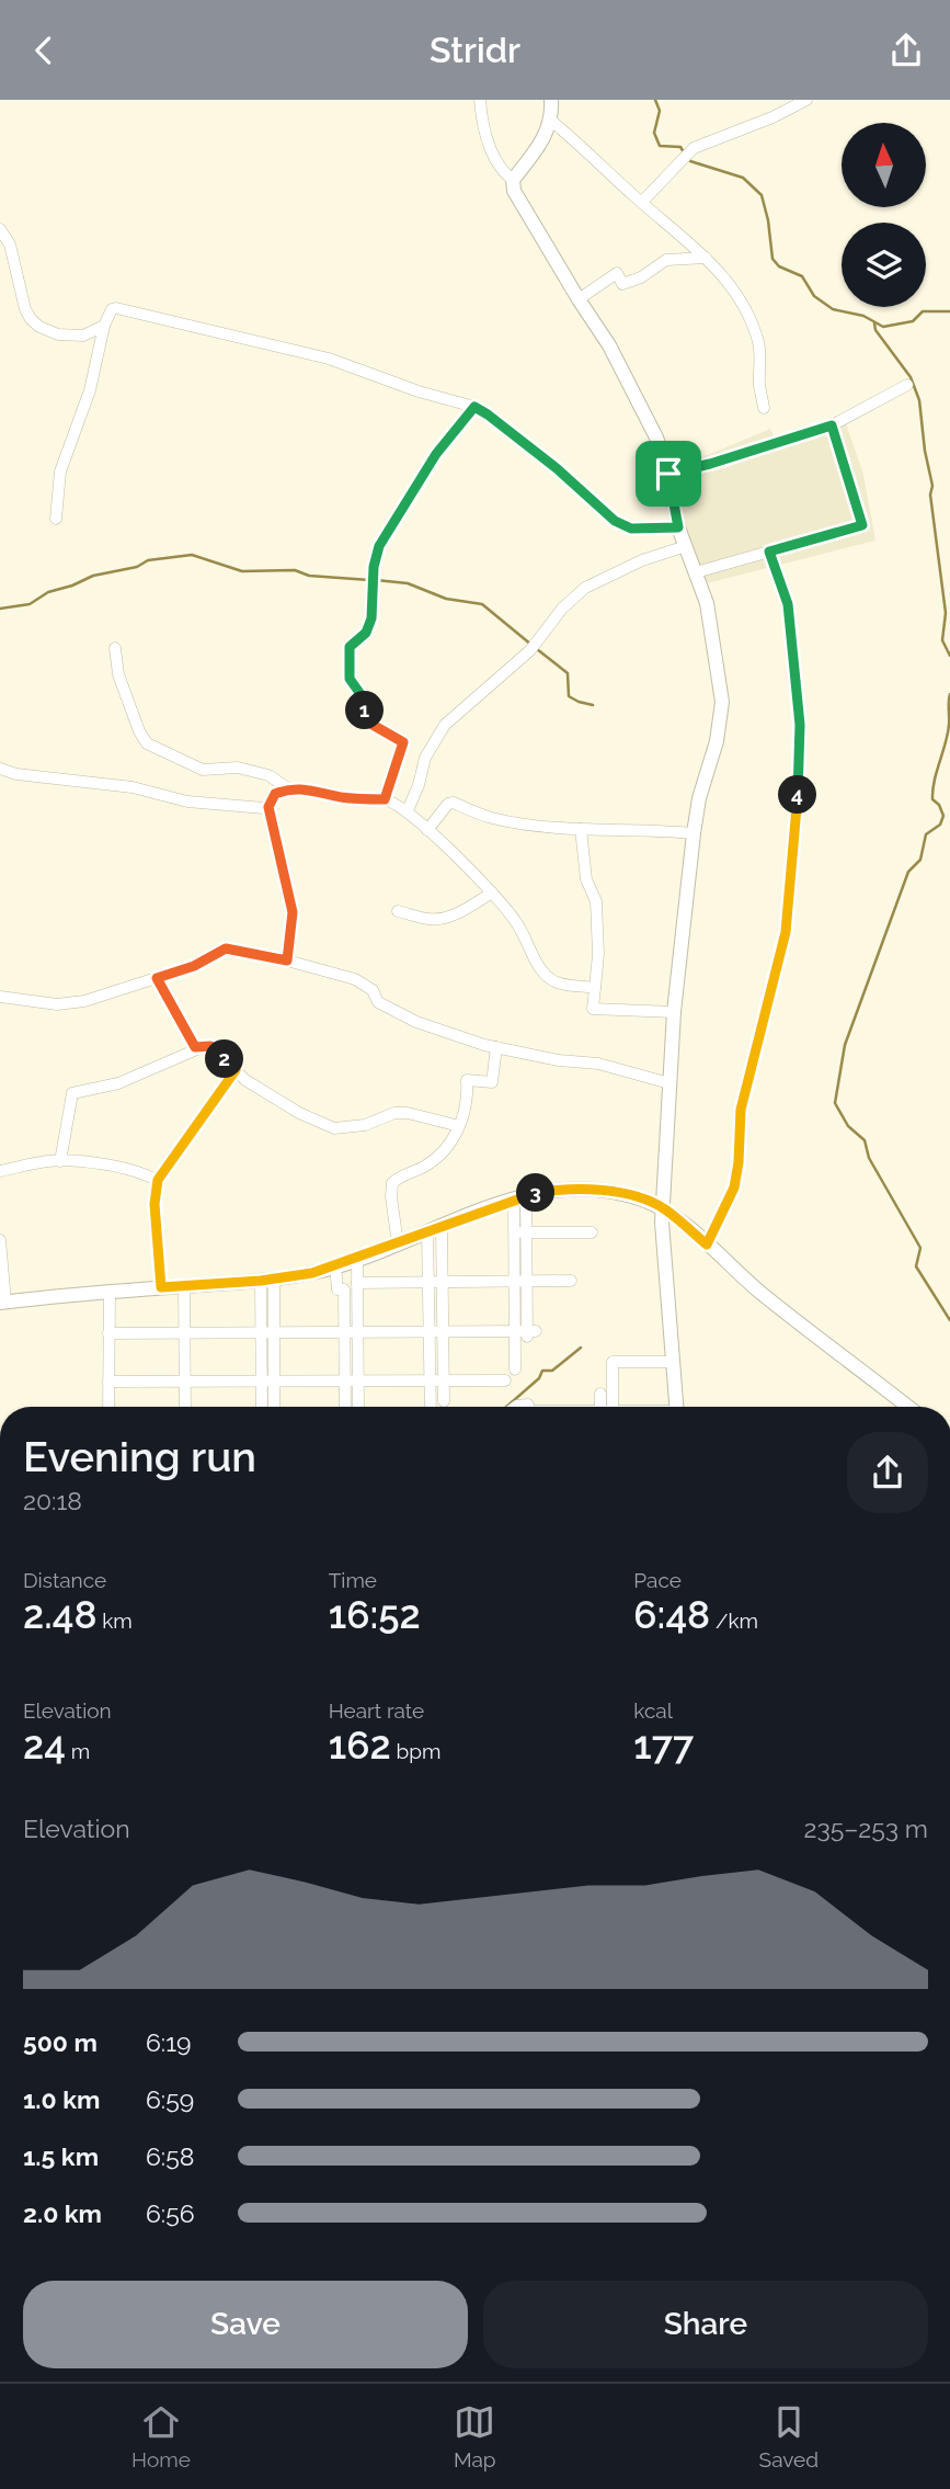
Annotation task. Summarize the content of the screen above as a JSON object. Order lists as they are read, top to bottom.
{
  "north": "top",
  "page": {
    "header": "Stridr",
    "pins": [
      "1",
      "4",
      "2",
      "3"
    ],
    "heading": ["Evening run", "20:18"],
    "stats": [
      ["Distance", "2.48 km"],
      ["Time", "16:52"],
      ["Pace", "6:48 /km"],
      ["Elevation", "24 m"],
      ["Heart rate", "162 bpm"],
      ["kcal", "177"]
    ],
    "chart": ["Elevation", "235–253 m"],
    "list": [
      {
        "name": "500 m",
        "note": "6:19"
      },
      {
        "name": "1.0 km",
        "note": "6:59"
      },
      {
        "name": "1.5 km",
        "note": "6:58"
      },
      {
        "name": "2.0 km",
        "note": "6:56"
      }
    ],
    "buttons": ["Save", "Share"],
    "tabs": ["Home", "Map", "Saved"]
  }
}
